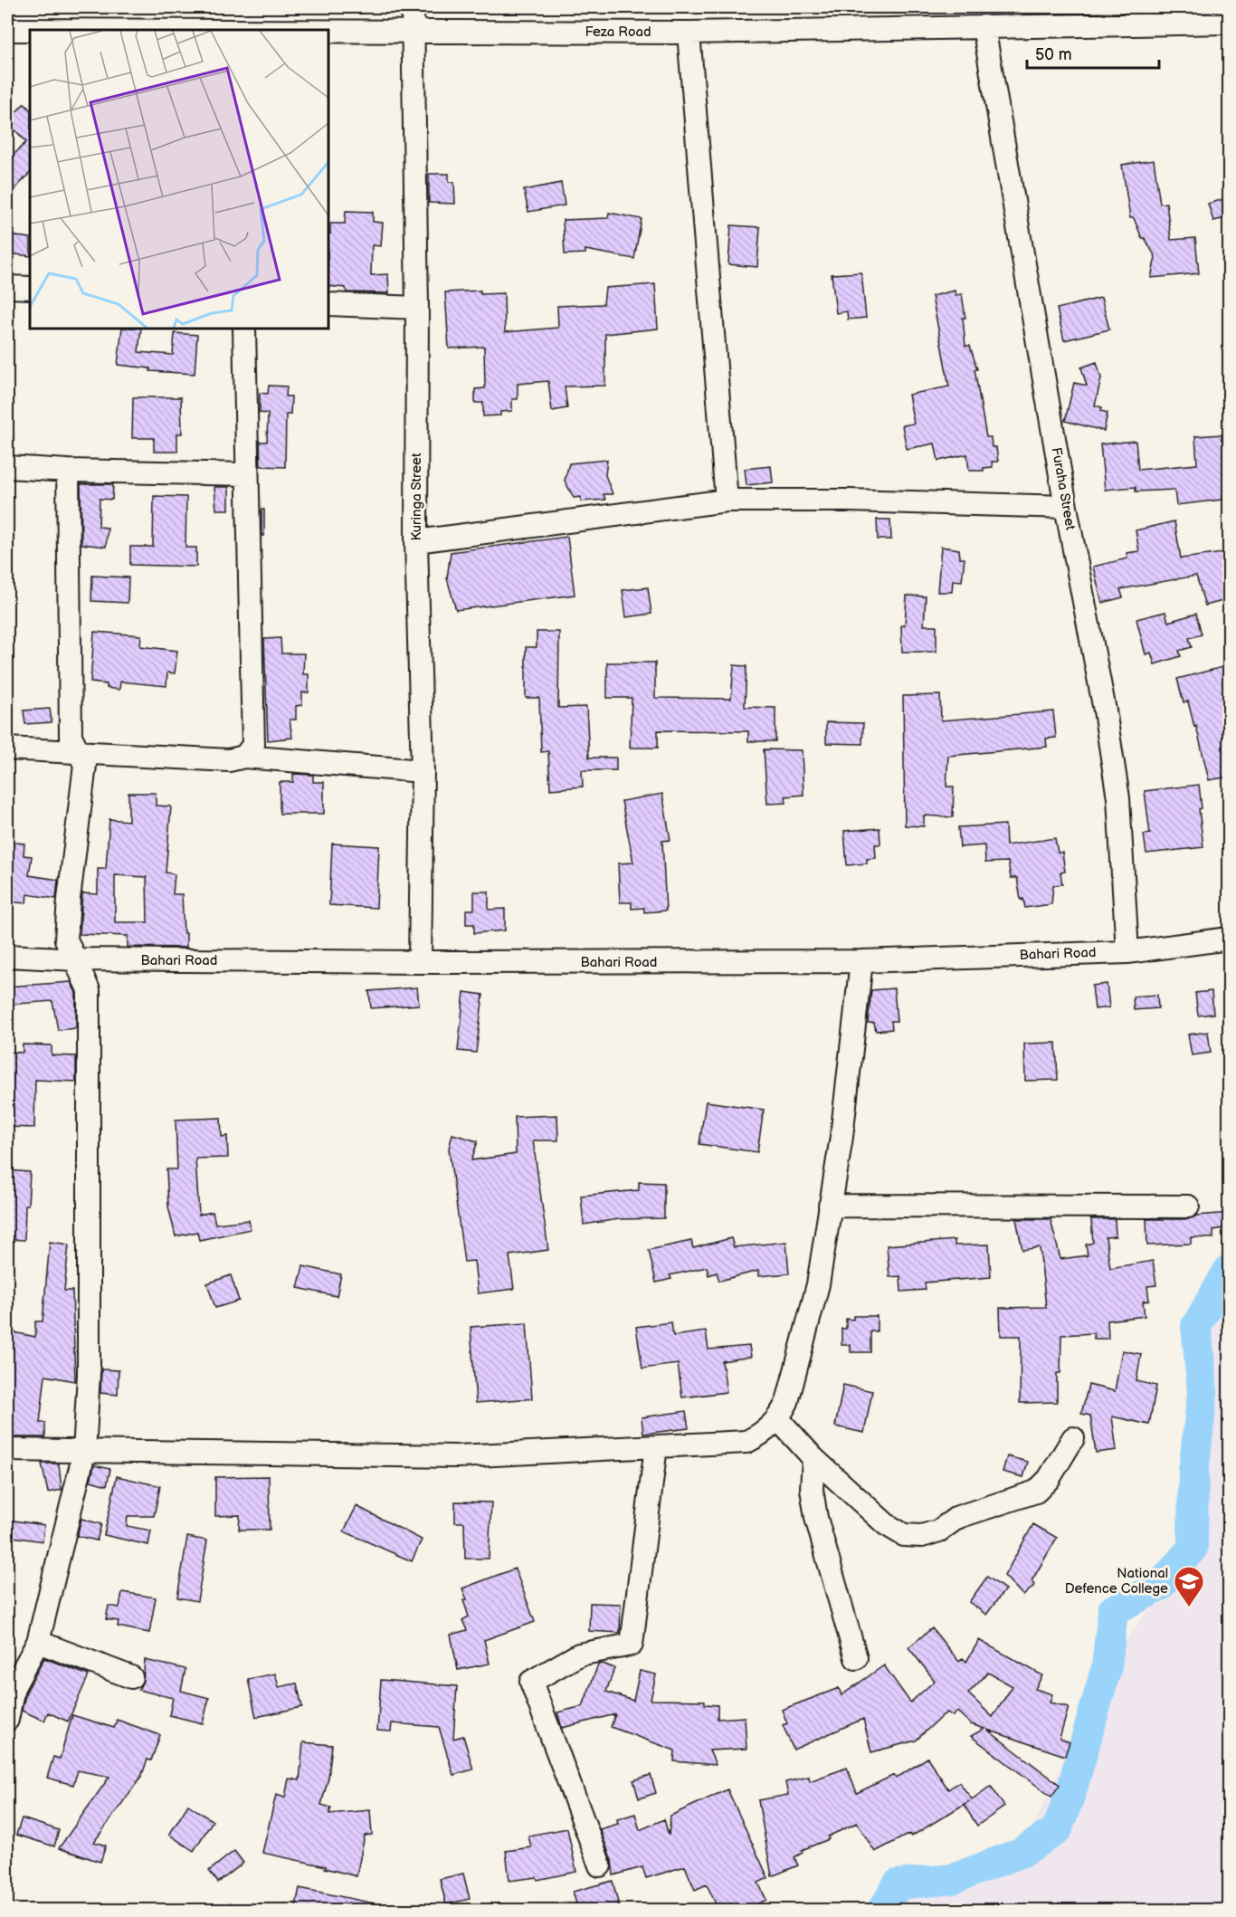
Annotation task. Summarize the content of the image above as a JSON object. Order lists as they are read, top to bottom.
{
  "streets": {
    "street": [
      "Feza Road",
      "Furaha Street",
      "Kuringa Street",
      "Bahari Road"
    ]
  },
  "crossings": [
    ["Feza Road", "Furaha Street"],
    ["Feza Road", "Kuringa Street"],
    ["Furaha Street", "Bahari Road"],
    ["Kuringa Street", "Bahari Road"]
  ],
  "places": {
    "school or university": ["National Defence College"]
  },
  "scale_bar": "50 m"
}
